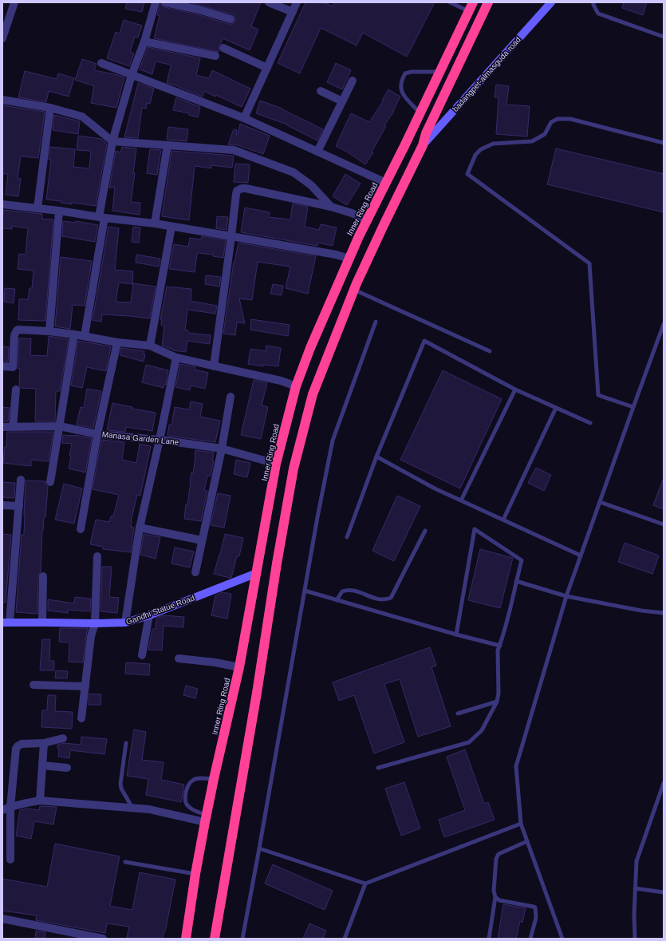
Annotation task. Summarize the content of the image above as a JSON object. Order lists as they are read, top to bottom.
{
  "streets": {
    "highway": ["Inner Ring Road"],
    "street": ["badangpet-almasguda road", "Manasa Garden Lane", "Gandhi Statue Road"]
  },
  "crossings": [
    ["Inner Ring Road", "Manasa Garden Lane"],
    ["Inner Ring Road", "Gandhi Statue Road"]
  ]
}
